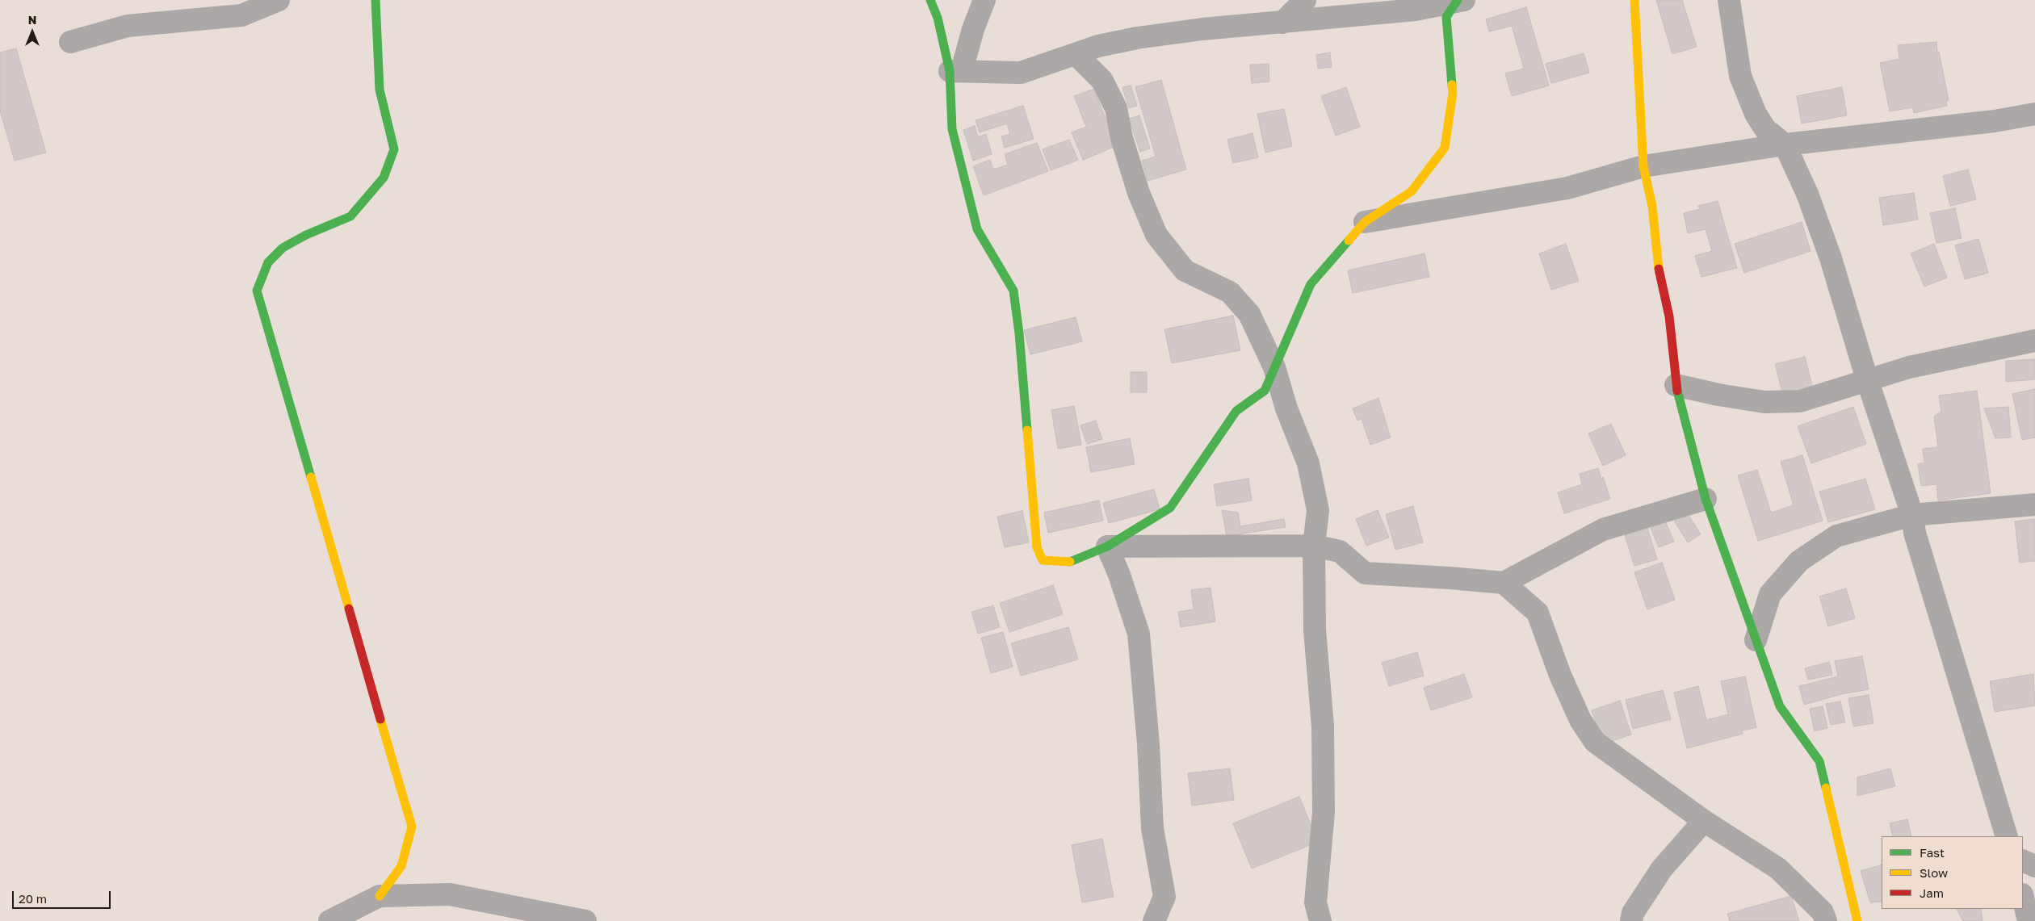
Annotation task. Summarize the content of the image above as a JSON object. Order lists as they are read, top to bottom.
{
  "legend": ["Fast", "Slow", "Jam"],
  "scale_bar": "20 m",
  "north": "top"
}
